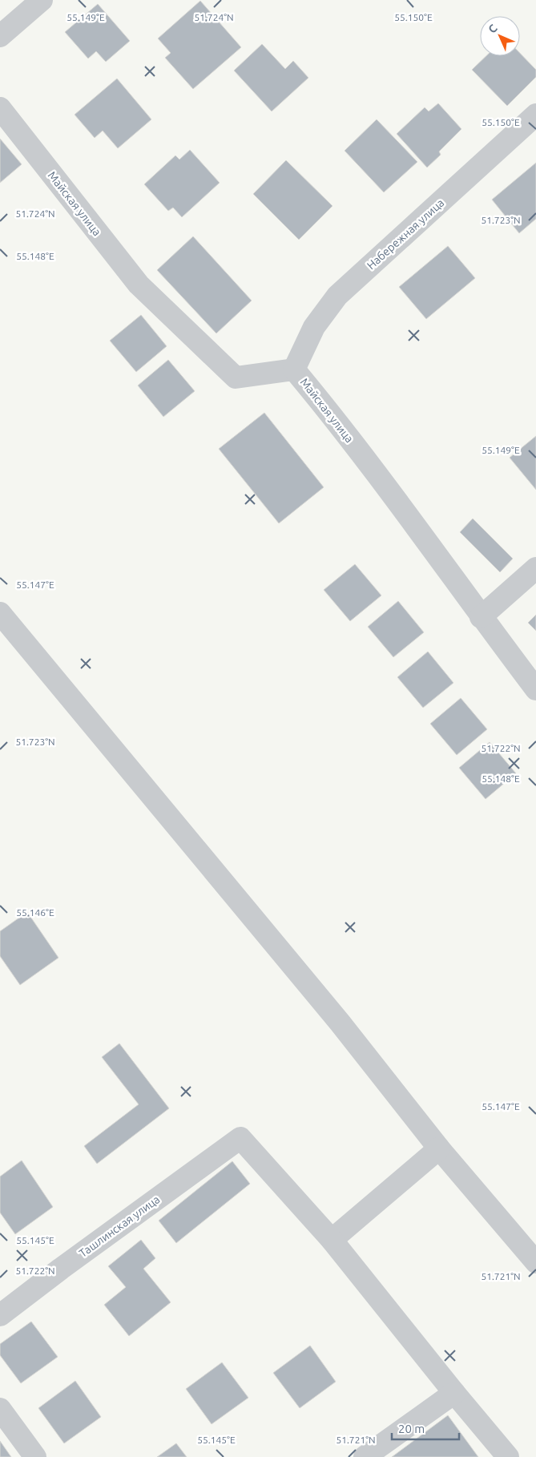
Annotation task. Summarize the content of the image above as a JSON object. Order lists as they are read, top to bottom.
{
  "streets": {
    "street": ["Майская улица", "Набережная улица", "Ташлинская улица"]
  },
  "crossings": [
    ["Майская улица", "Набережная улица"]
  ],
  "scale_bar": "20 m",
  "north": "top left",
  "coordinates": [
    "55.150°E",
    "55.149°E",
    "51.724°N",
    "51.723°N",
    "55.148°E",
    "55.147°E",
    "51.722°N",
    "55.146°E",
    "55.145°E",
    "51.721°N"
  ]
}
